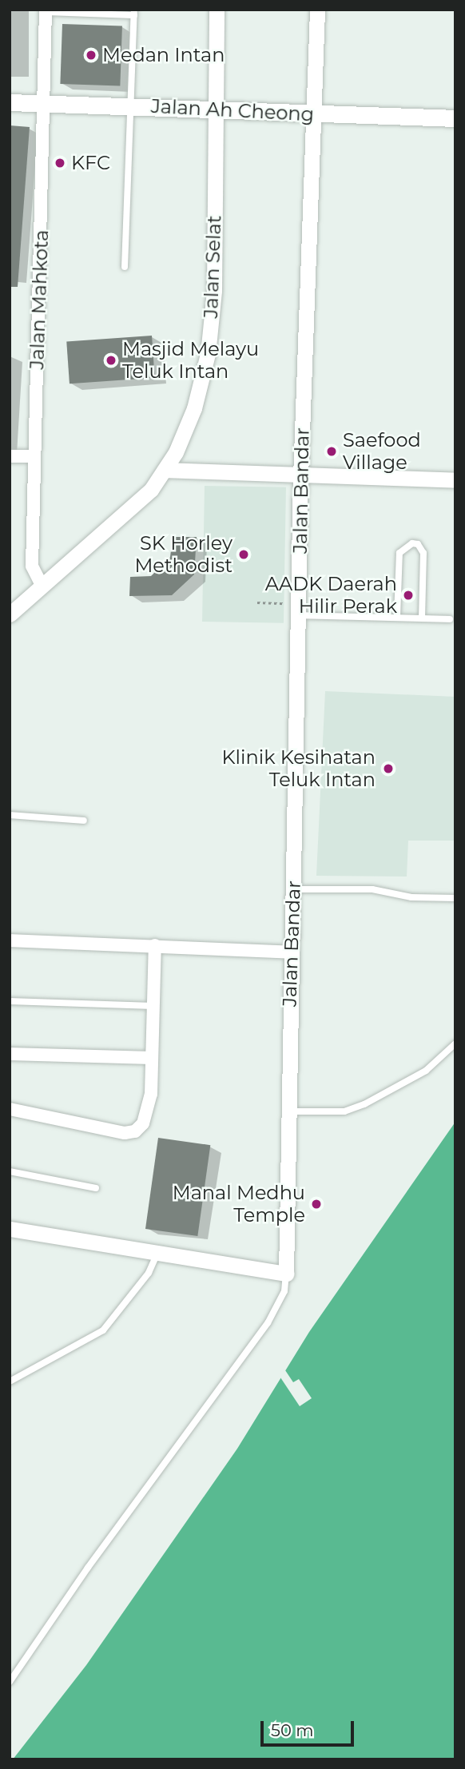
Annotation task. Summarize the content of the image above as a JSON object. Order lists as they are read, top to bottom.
{
  "streets": {
    "main road": ["Jalan Ah Cheong"],
    "street": ["Jalan Selat", "Jalan Mahkota", "Jalan Bandar"]
  },
  "crossings": [
    ["Jalan Ah Cheong", "Jalan Selat"],
    ["Jalan Ah Cheong", "Jalan Mahkota"],
    ["Jalan Ah Cheong", "Jalan Bandar"],
    ["Jalan Selat", "Jalan Mahkota"]
  ],
  "places": [
    "Medan Intan",
    "KFC",
    "Masjid Melayu Teluk Intan",
    "Saefood Village",
    "SK Horley Methodist",
    "AADK Daerah Hilir Perak",
    "Klinik Kesihatan Teluk Intan",
    "Manal Medhu Temple"
  ],
  "scale_bar": "50 m"
}
